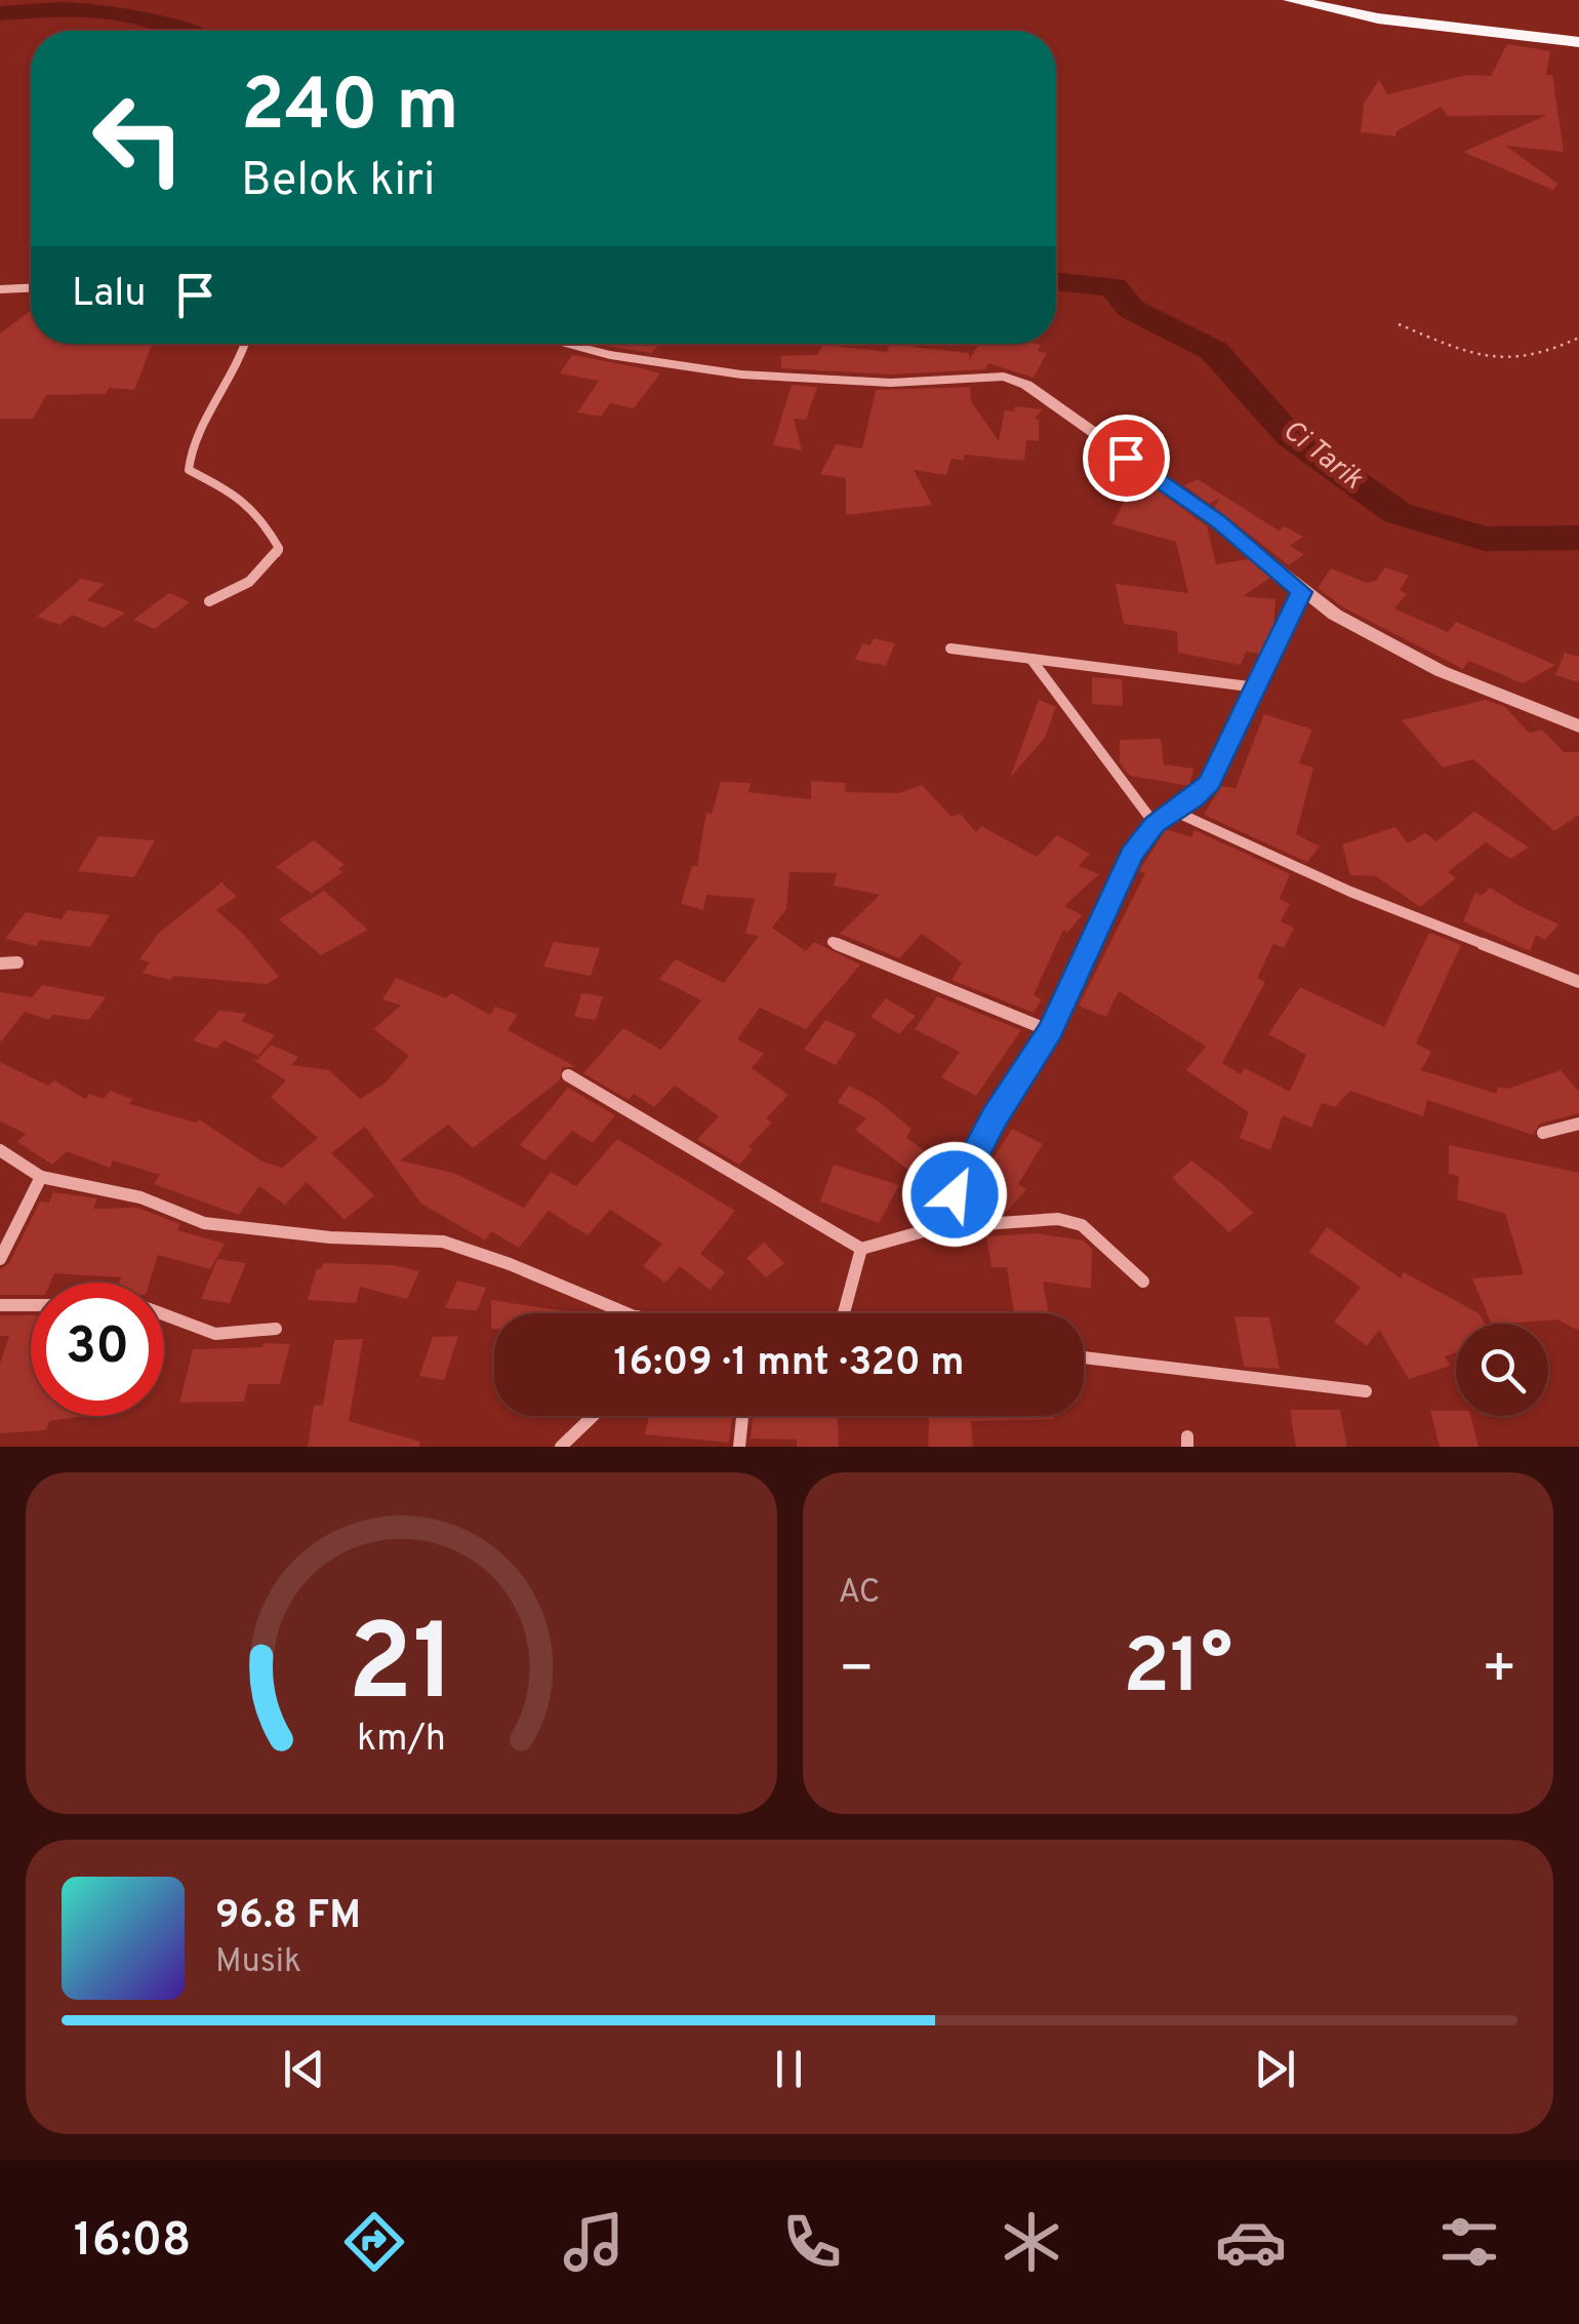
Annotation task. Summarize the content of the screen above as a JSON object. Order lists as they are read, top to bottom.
{
  "water": ["Ci Tarik"],
  "page": {
    "turn": ["240 m", "Belok kiri"],
    "then": "Lalu",
    "limit": "30",
    "trip": "16:09 · 1 mnt · 320 m",
    "tile": "AC",
    "heat": ["−", "21°", "+"],
    "song": ["96.8 FM", "Musik"],
    "tabs": "16:08",
    "gauge": ["21", "km/h"]
  }
}
